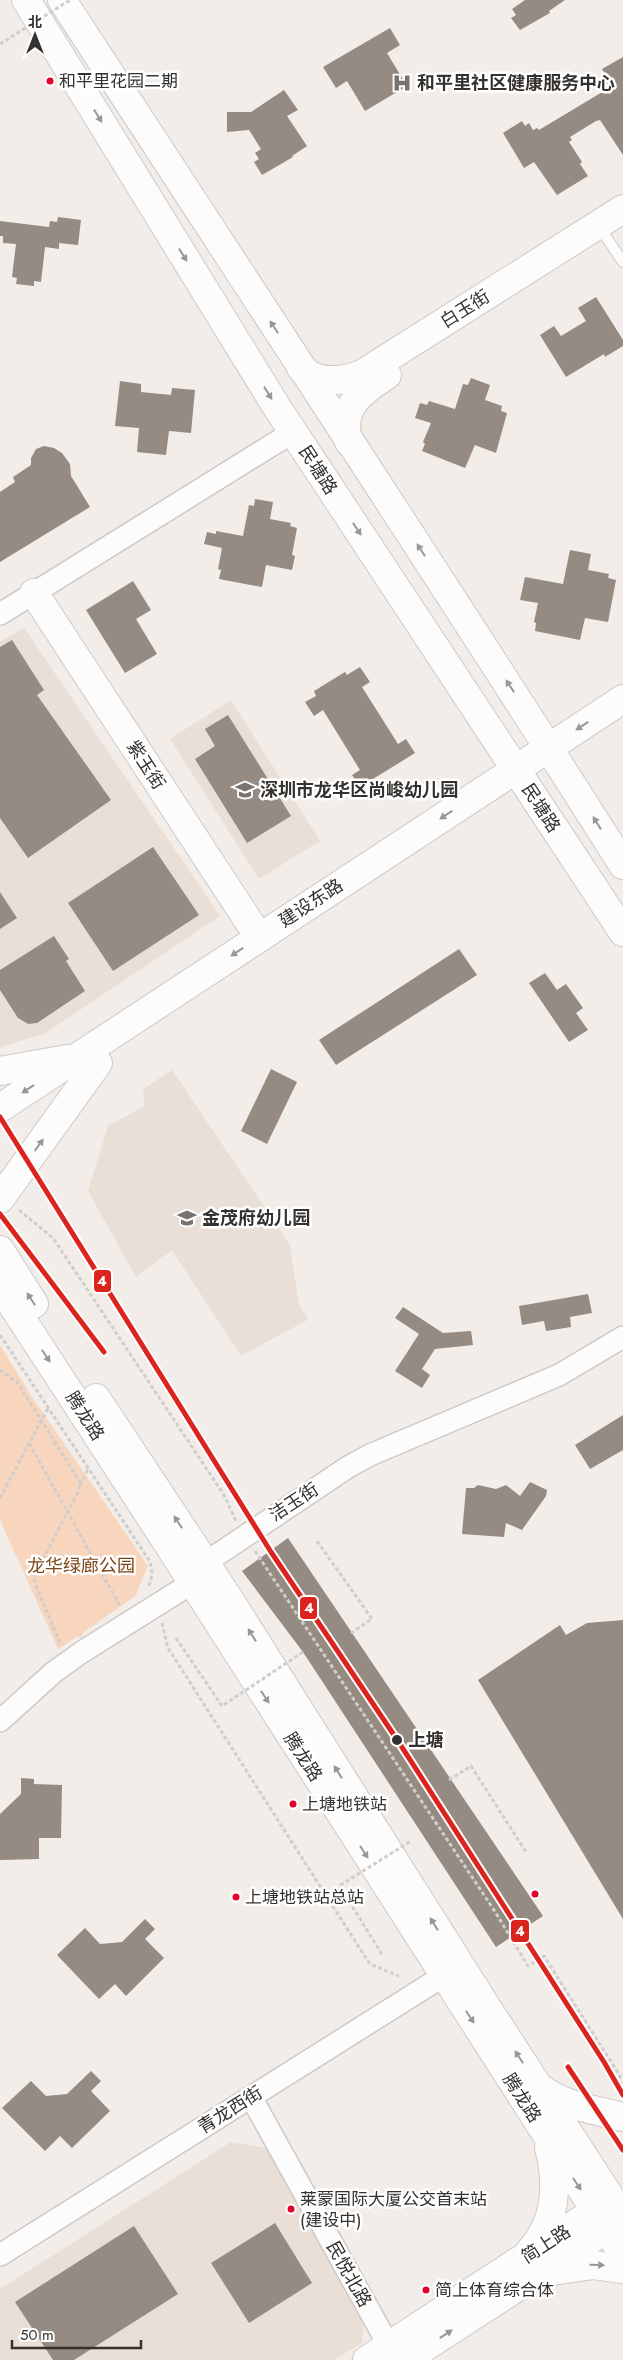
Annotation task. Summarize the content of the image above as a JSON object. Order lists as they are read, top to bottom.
{
  "streets": {
    "main road": [
      "白玉街",
      "民塘路",
      "紫玉街",
      "建设东路",
      "腾龙路",
      "简上路"
    ],
    "street": ["洁玉街", "青龙西街", "民悦北路"]
  },
  "crossings": [
    ["民塘路", "建设东路"],
    ["紫玉街", "建设东路"],
    ["腾龙路", "洁玉街"],
    ["腾龙路", "青龙西街"],
    ["腾龙路", "简上路"],
    ["青龙西街", "民悦北路"],
    ["简上路", "民悦北路"]
  ],
  "parks": ["龙华绿廊公园"],
  "places": {
    "other": [
      "和平里花园二期",
      "上塘",
      "上塘地铁站",
      "上塘地铁站总站",
      "莱蒙国际大厦公交首末站 (建设中)",
      "简上体育综合体"
    ],
    "hospital": ["和平里社区健康服务中心"],
    "school or university": ["深圳市龙华区尚峻幼儿园", "金茂府幼儿园"]
  },
  "lines": ["transit line 4"],
  "scale_bar": "50 m",
  "north": "top"
}
